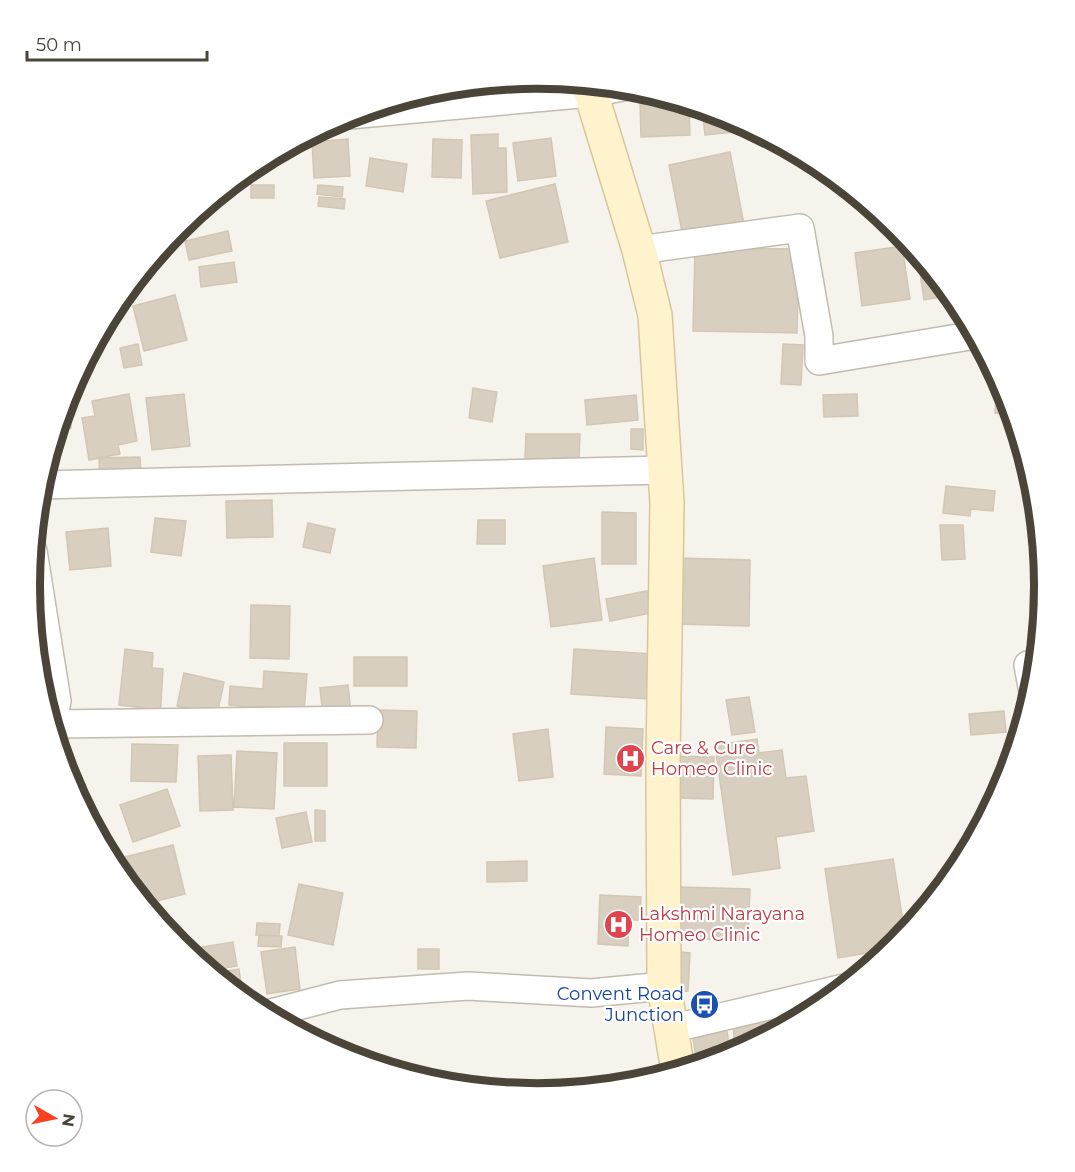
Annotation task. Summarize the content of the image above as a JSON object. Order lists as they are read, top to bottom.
{
  "places": {
    "hospital": ["Care & Cure Homeo Clinic", "Lakshmi Narayana Homeo Clinic"],
    "bus stop": ["Convent Road Junction"]
  },
  "scale_bar": "50 m",
  "north": "right"
}
